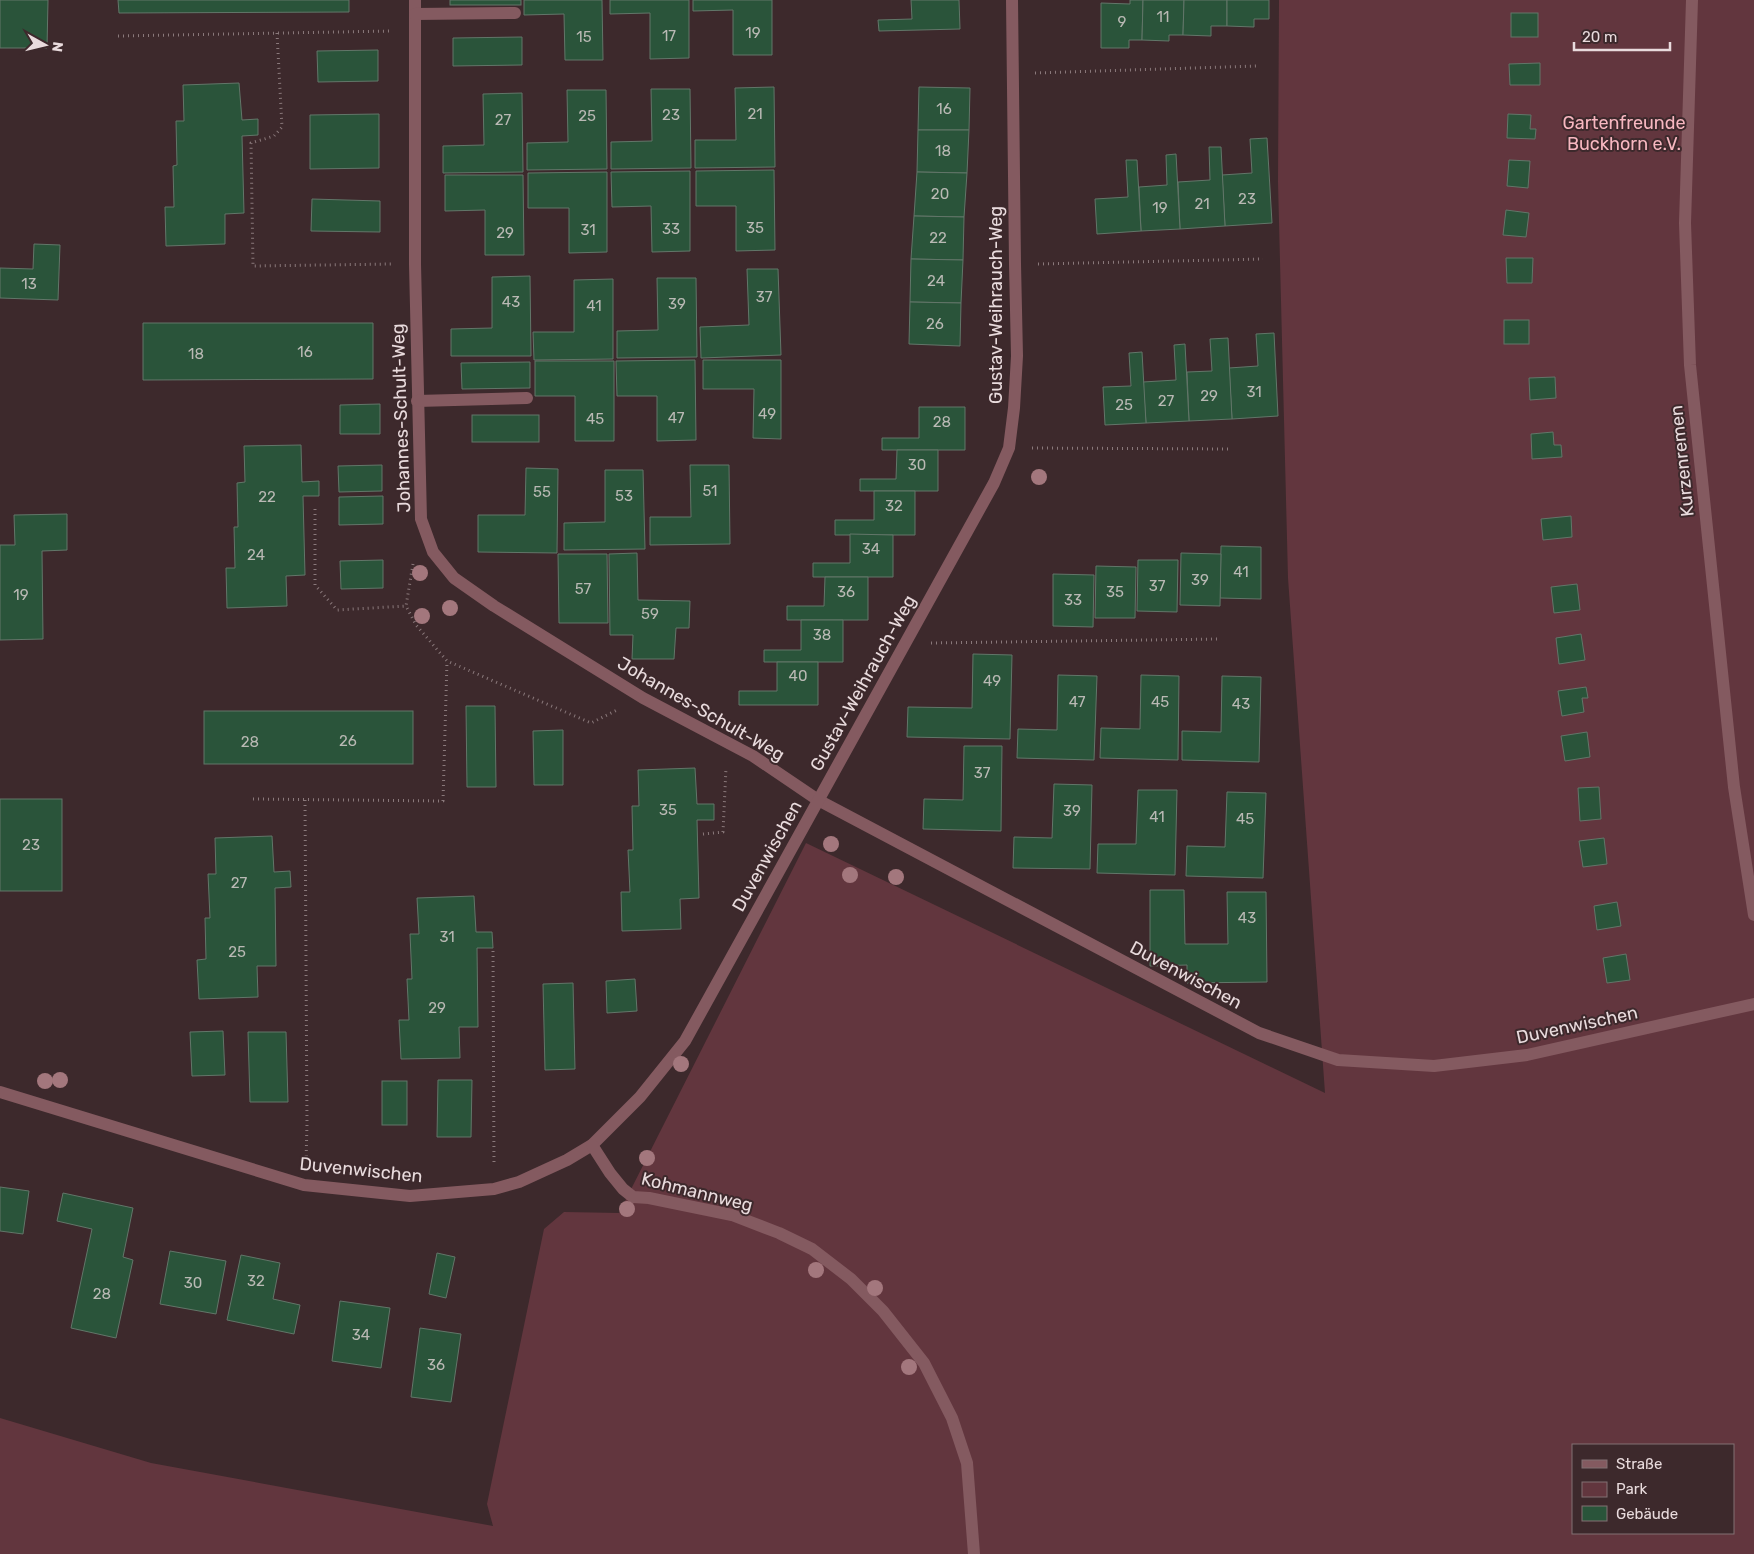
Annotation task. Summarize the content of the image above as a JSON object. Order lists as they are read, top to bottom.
{
  "streets": {
    "street": [
      "Gustav-Weihrauch-Weg",
      "Johannes-Schult-Weg",
      "Kurzenremen",
      "Duvenwischen",
      "Kohmannweg"
    ]
  },
  "crossings": [
    ["Gustav-Weihrauch-Weg", "Johannes-Schult-Weg"],
    ["Gustav-Weihrauch-Weg", "Duvenwischen"],
    ["Johannes-Schult-Weg", "Duvenwischen"],
    ["Duvenwischen", "Kohmannweg"]
  ],
  "parks": ["Gartenfreunde Buckhorn e.V."],
  "house_numbers": [
    "11",
    "9",
    "19",
    "17",
    "15",
    "16",
    "21",
    "23",
    "25",
    "27",
    "18",
    "20",
    "23",
    "21",
    "19",
    "35",
    "33",
    "31",
    "29",
    "22",
    "24",
    "13",
    "37",
    "43",
    "39",
    "41",
    "26",
    "16",
    "18",
    "31",
    "29",
    "27",
    "25",
    "49",
    "47",
    "45",
    "28",
    "30",
    "51",
    "55",
    "53",
    "22",
    "32",
    "34",
    "24",
    "41",
    "39",
    "37",
    "57",
    "36",
    "35",
    "19",
    "33",
    "59",
    "38",
    "40",
    "49",
    "47",
    "45",
    "43",
    "26",
    "28",
    "37",
    "35",
    "39",
    "41",
    "45",
    "23",
    "27",
    "43",
    "31",
    "25",
    "29",
    "32",
    "30",
    "28",
    "34",
    "36"
  ],
  "legend": ["Straße", "Park", "Gebäude"],
  "scale_bar": "20 m",
  "north": "right"
}
